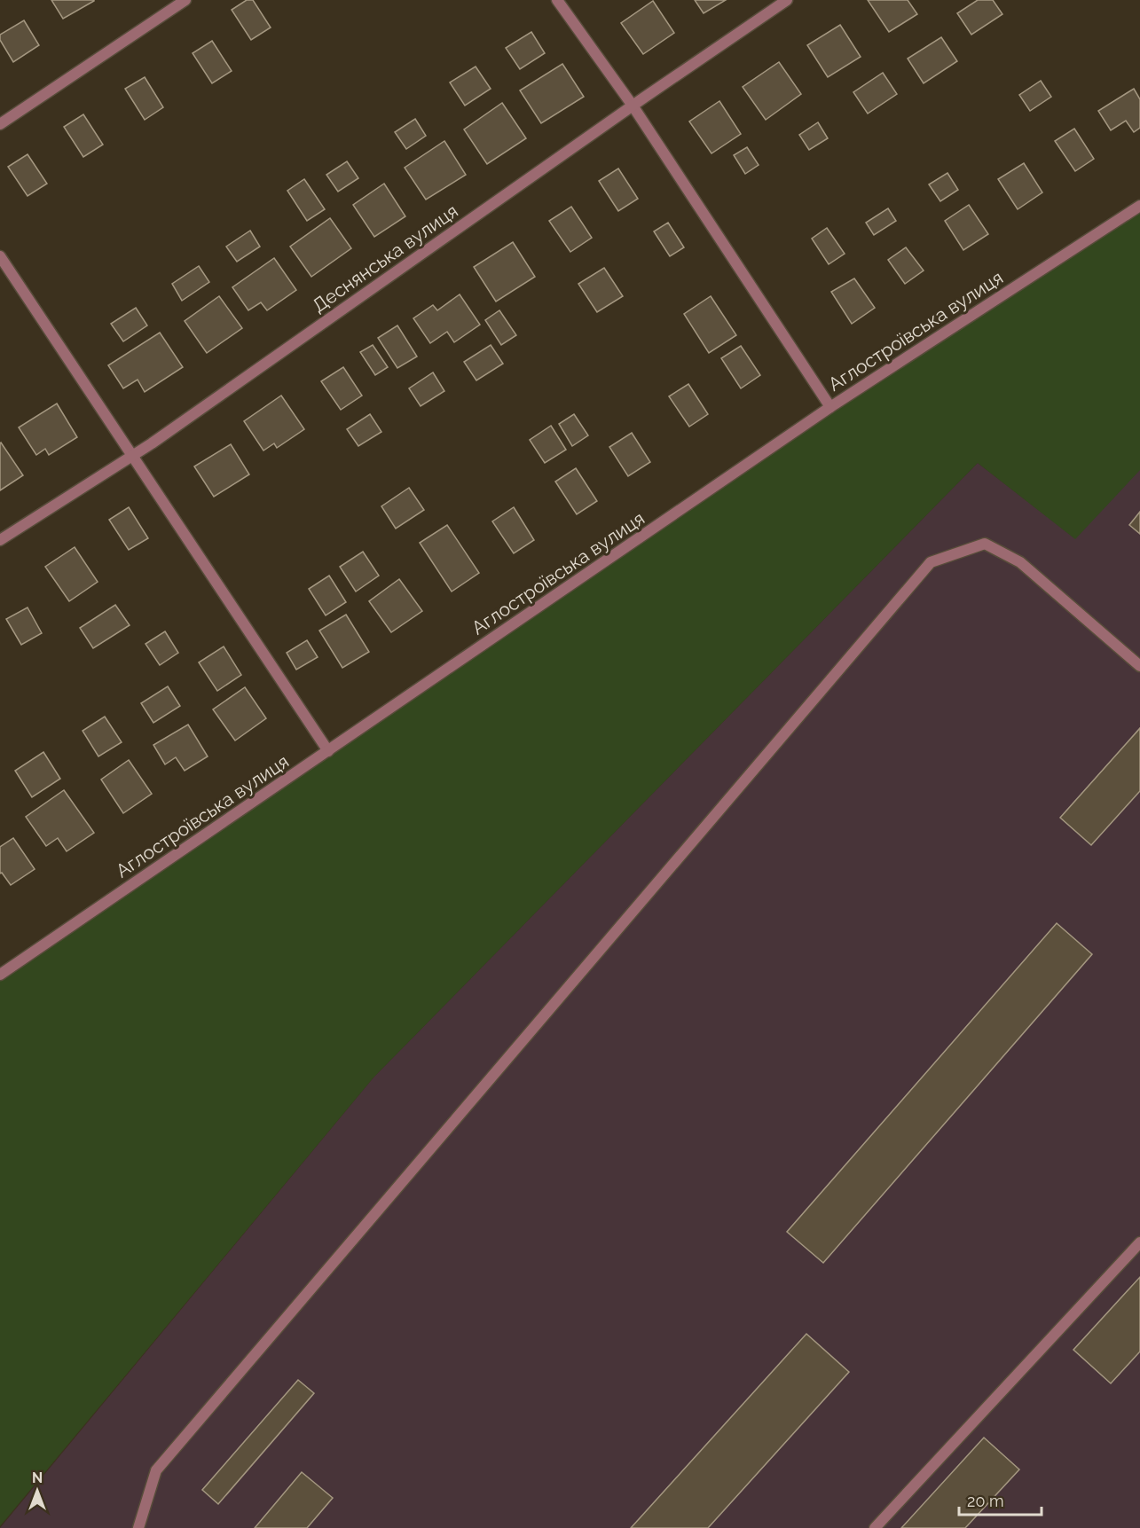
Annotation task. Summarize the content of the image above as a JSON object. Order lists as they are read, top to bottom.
{
  "streets": {
    "street": ["Деснянська вулиця", "Аглостроївська вулиця"]
  },
  "scale_bar": "20 m",
  "north": "top"
}
